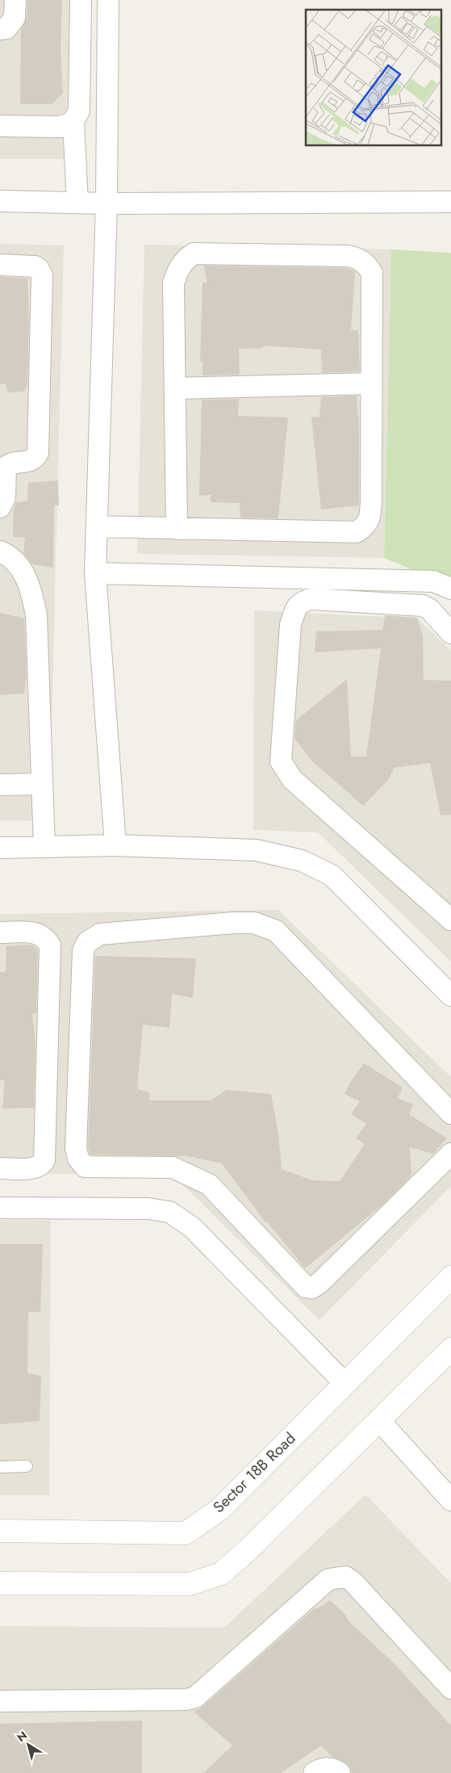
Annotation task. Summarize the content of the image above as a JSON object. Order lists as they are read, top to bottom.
{
  "streets": {
    "street": ["Sector 18B Road"]
  },
  "north": "top left"
}
